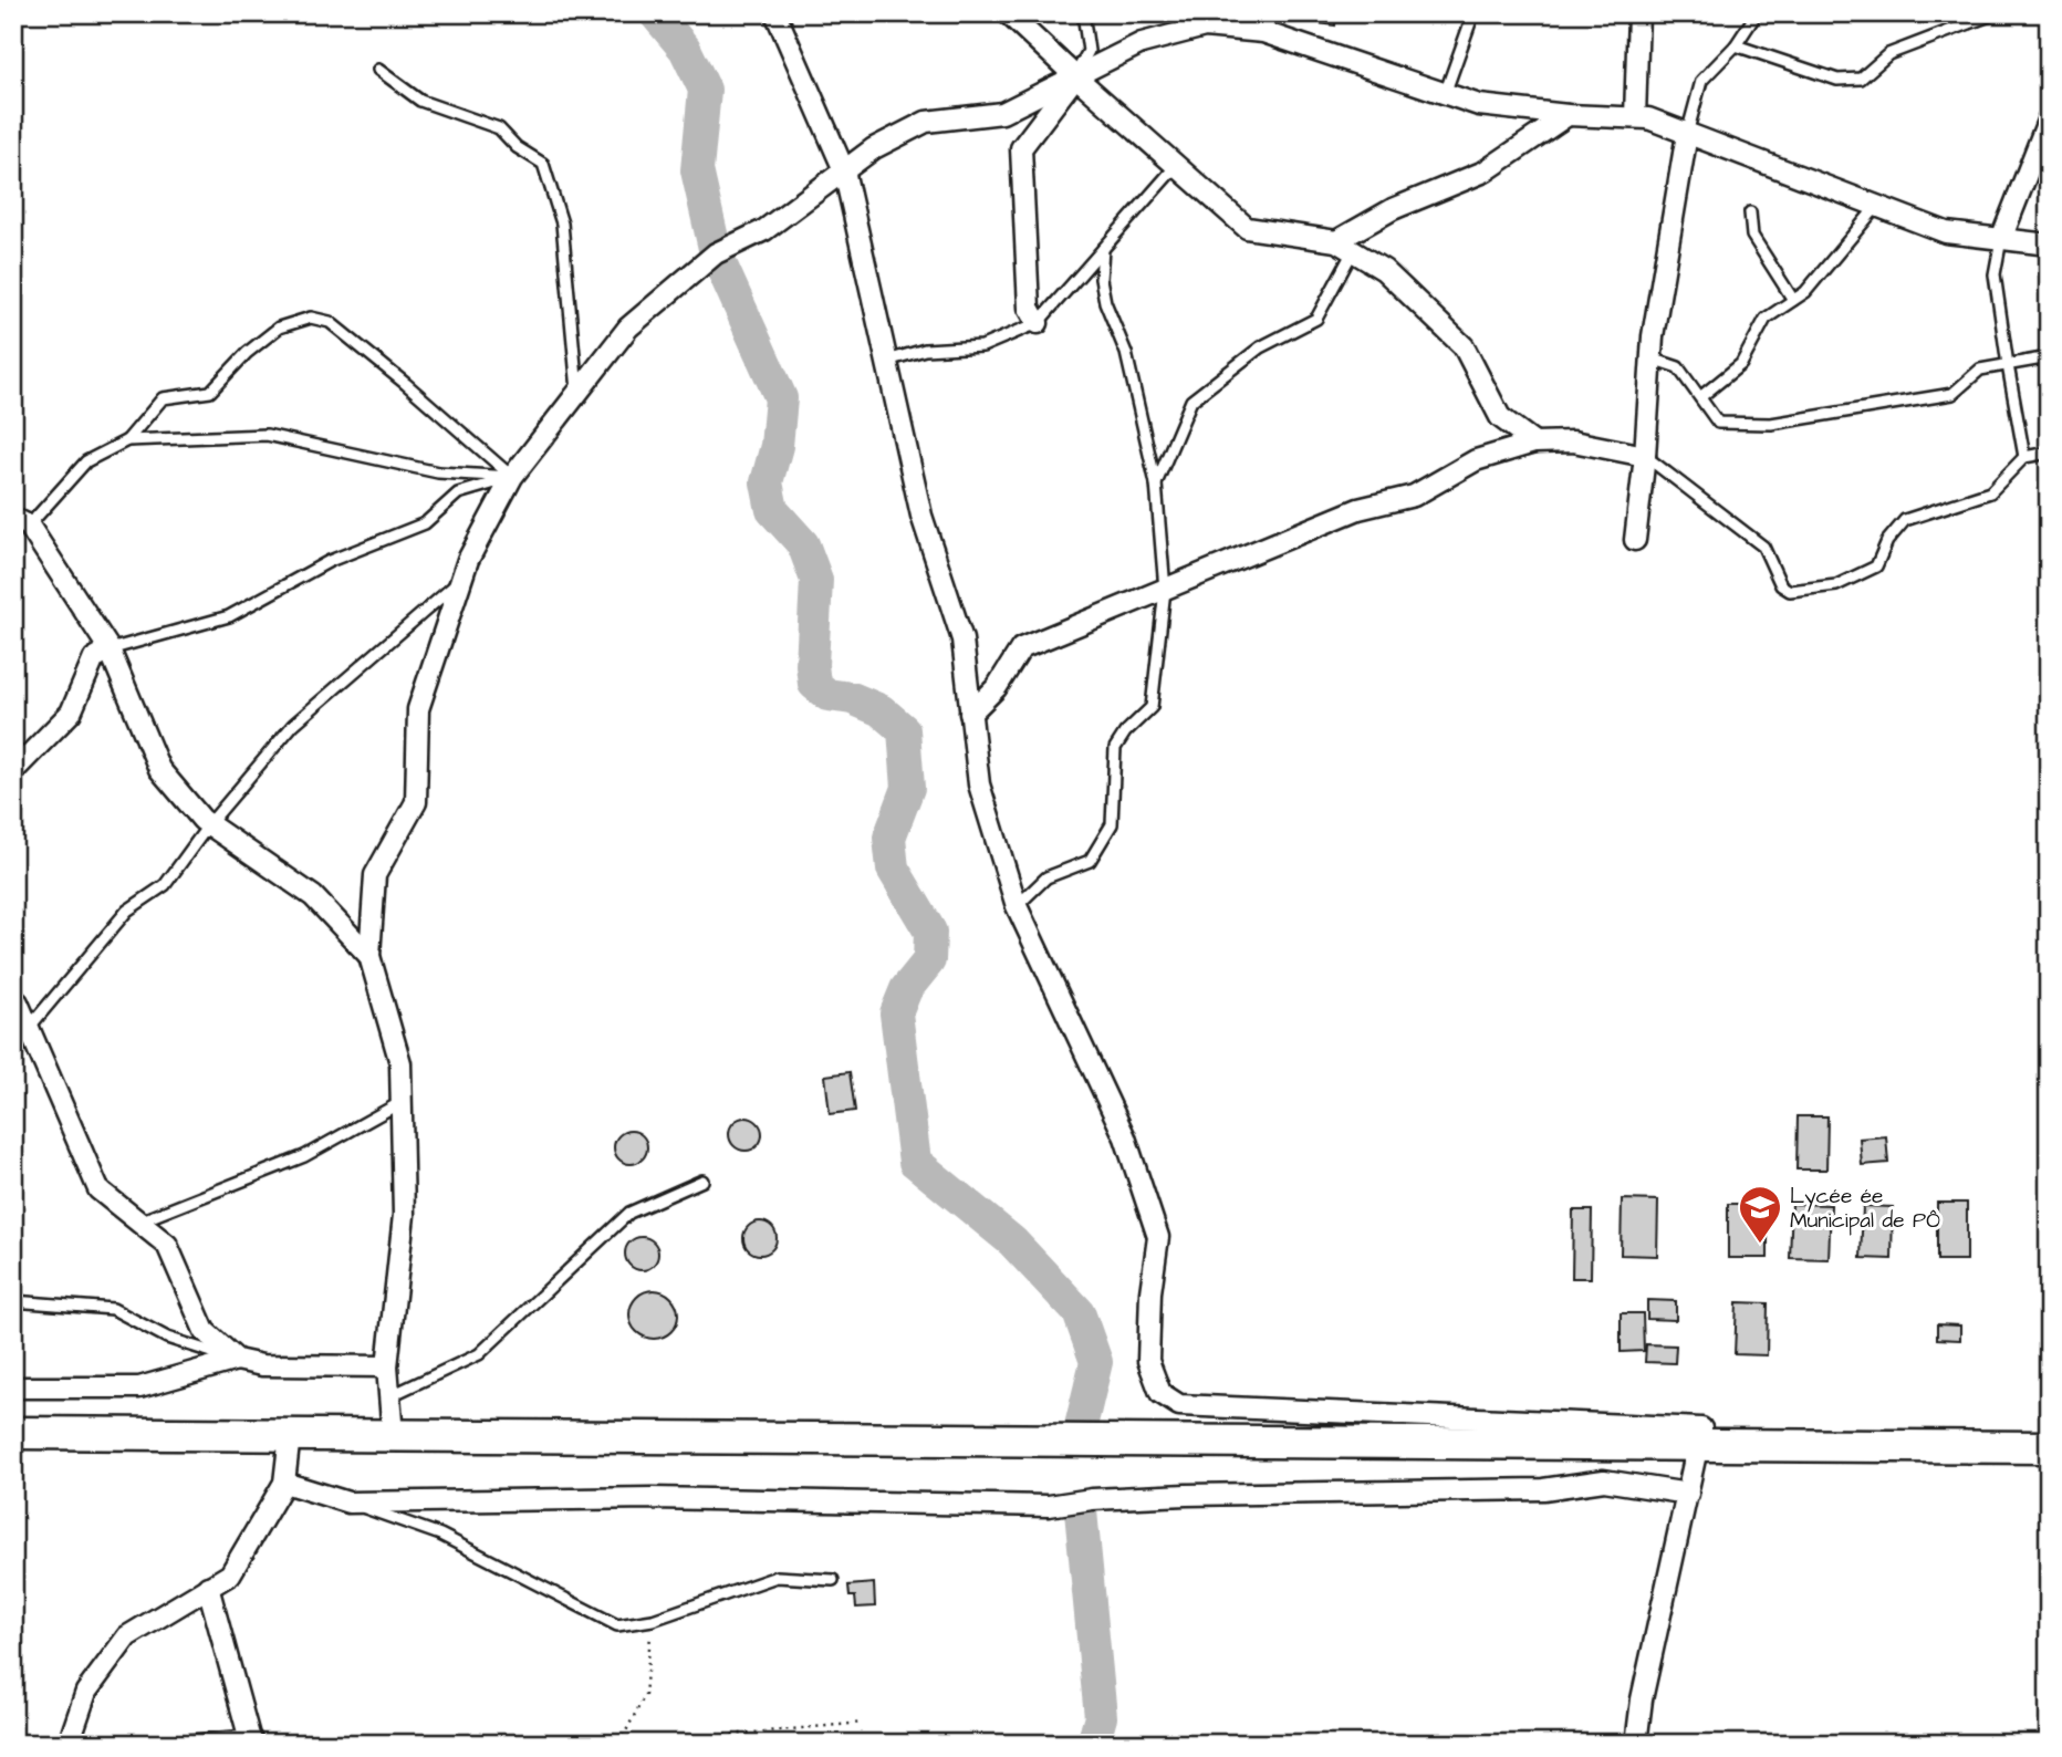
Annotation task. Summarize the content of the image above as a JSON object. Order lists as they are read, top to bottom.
{
  "places": {
    "school or university": ["Lycée ée Municipal de PÔ"]
  }
}
